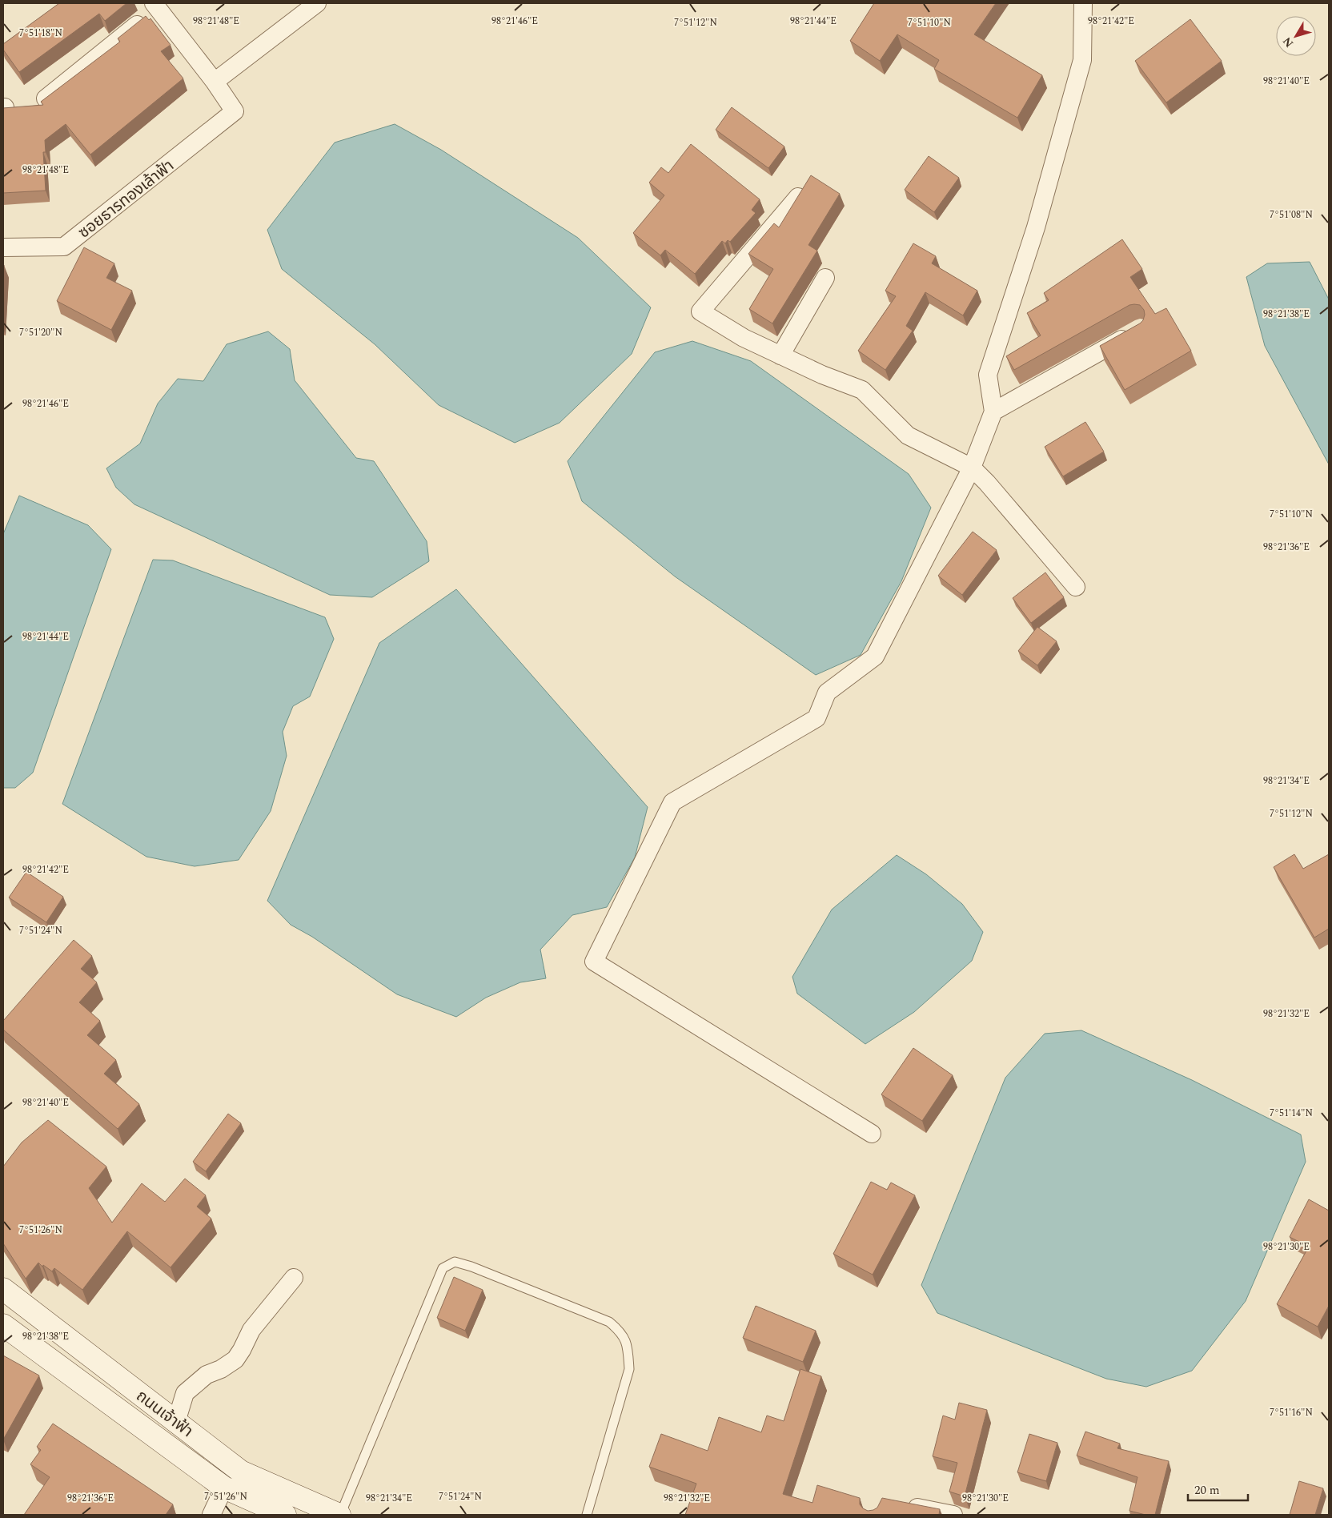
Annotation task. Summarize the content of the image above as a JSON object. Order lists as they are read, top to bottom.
{
  "streets": {
    "main road": ["ถนนเจ้าฟ้า"],
    "street": ["ซอยธารทองเล้าฟ้า"]
  },
  "scale_bar": "20 m",
  "north": "bottom left",
  "coordinates": [
    "98°21'48\"E",
    "98°21'46\"E",
    "98°21'42\"E",
    "98°21'44\"E",
    "7°51'12\"N",
    "7°51'10\"N",
    "7°51'18\"N",
    "98°21'40\"E",
    "7°51'08\"N",
    "98°21'38\"E",
    "7°51'20\"N",
    "98°21'36\"E",
    "98°21'34\"E",
    "7°51'24\"N",
    "98°21'32\"E",
    "7°51'14\"N",
    "7°51'26\"N",
    "98°21'30\"E",
    "7°51'16\"N"
  ]
}
